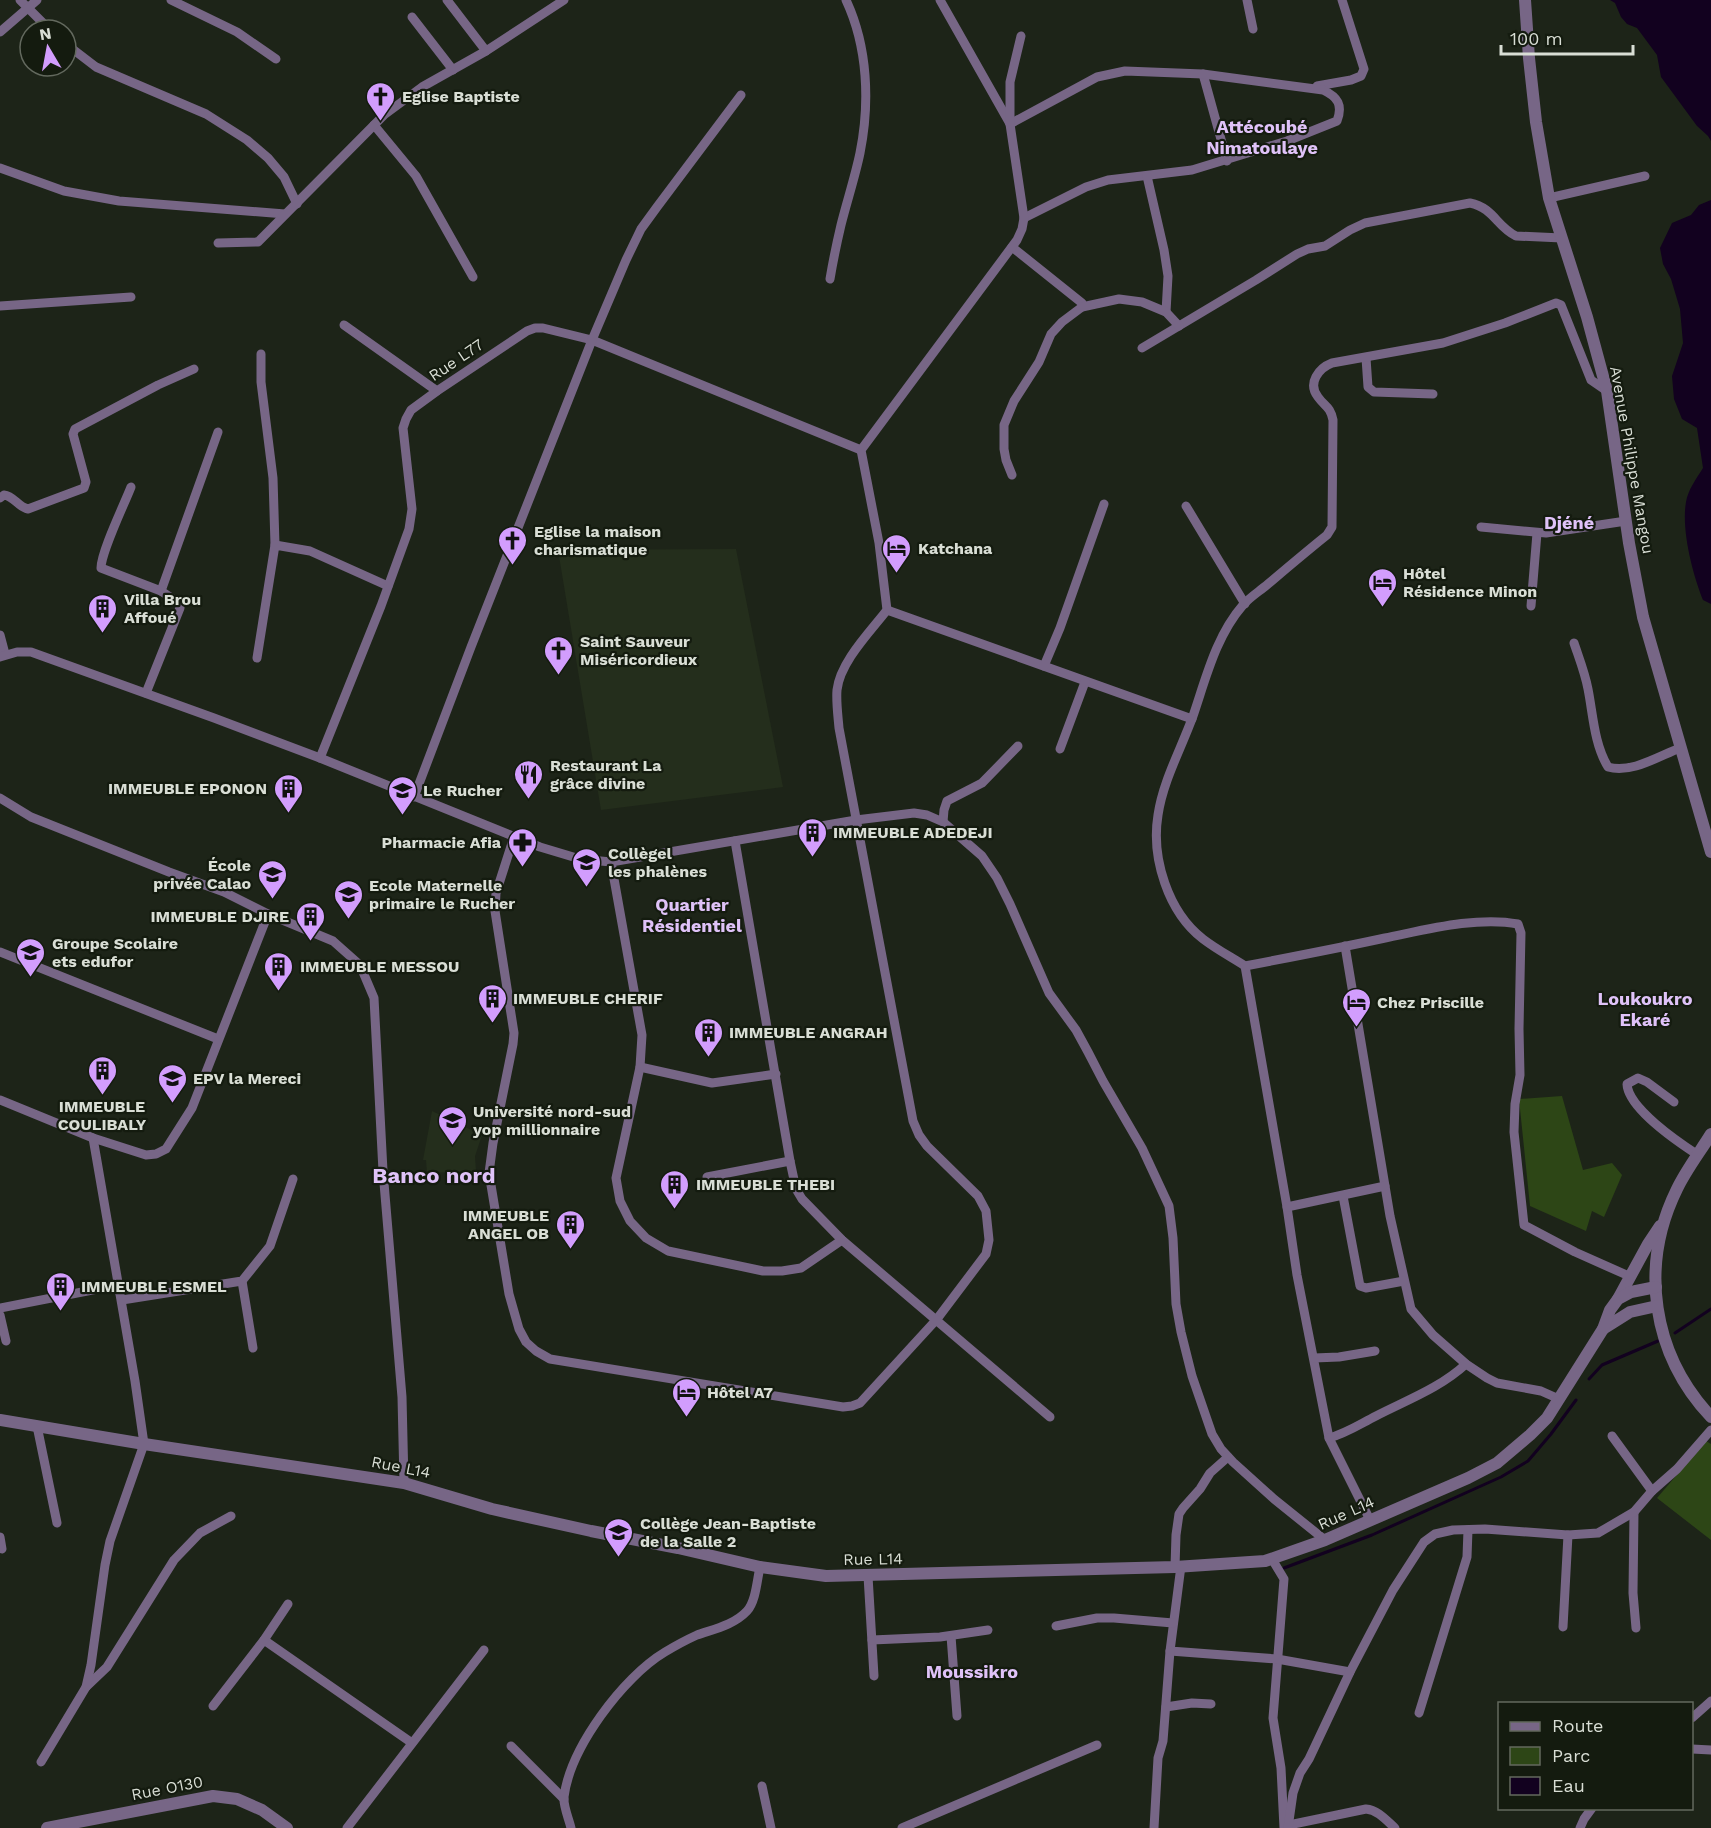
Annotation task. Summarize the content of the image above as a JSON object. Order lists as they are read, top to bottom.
{
  "streets": {
    "street": [
      "Rue L77",
      "Avenue Philippe Mangou",
      "Rue L14",
      "Rue O130"
    ]
  },
  "districts": [
    "Attécoubé Nimatoulaye",
    "Djéné",
    "Quartier Résidentiel",
    "Loukoukro Ekaré",
    "Banco nord",
    "Moussikro"
  ],
  "places": {
    "church": ["Eglise Baptiste", "Eglise la maison charismatique", "Saint Sauveur Miséricordieux"],
    "hotel": [
      "Katchana",
      "Hôtel Résidence Minon",
      "Chez Priscille",
      "Hôtel A7"
    ],
    "building": [
      "Villa Brou Affoué",
      "IMMEUBLE EPONON",
      "IMMEUBLE ADEDEJI",
      "IMMEUBLE DJIRE",
      "IMMEUBLE MESSOU",
      "IMMEUBLE CHERIF",
      "IMMEUBLE ANGRAH",
      "IMMEUBLE COULIBALY",
      "IMMEUBLE THEBI",
      "IMMEUBLE ANGEL OB",
      "IMMEUBLE ESMEL"
    ],
    "restaurant": ["Restaurant La grâce divine"],
    "school or university": [
      "Le Rucher",
      "Collègel les phalènes",
      "École privée Calao",
      "Ecole Maternelle primaire le Rucher",
      "Groupe Scolaire ets edufor",
      "EPV la Mereci",
      "Université nord-sud yop millionnaire",
      "Collège Jean-Baptiste de la Salle 2"
    ],
    "pharmacy": ["Pharmacie Afia"]
  },
  "legend": ["Route", "Parc", "Eau"],
  "scale_bar": "100 m",
  "north": "top"
}
